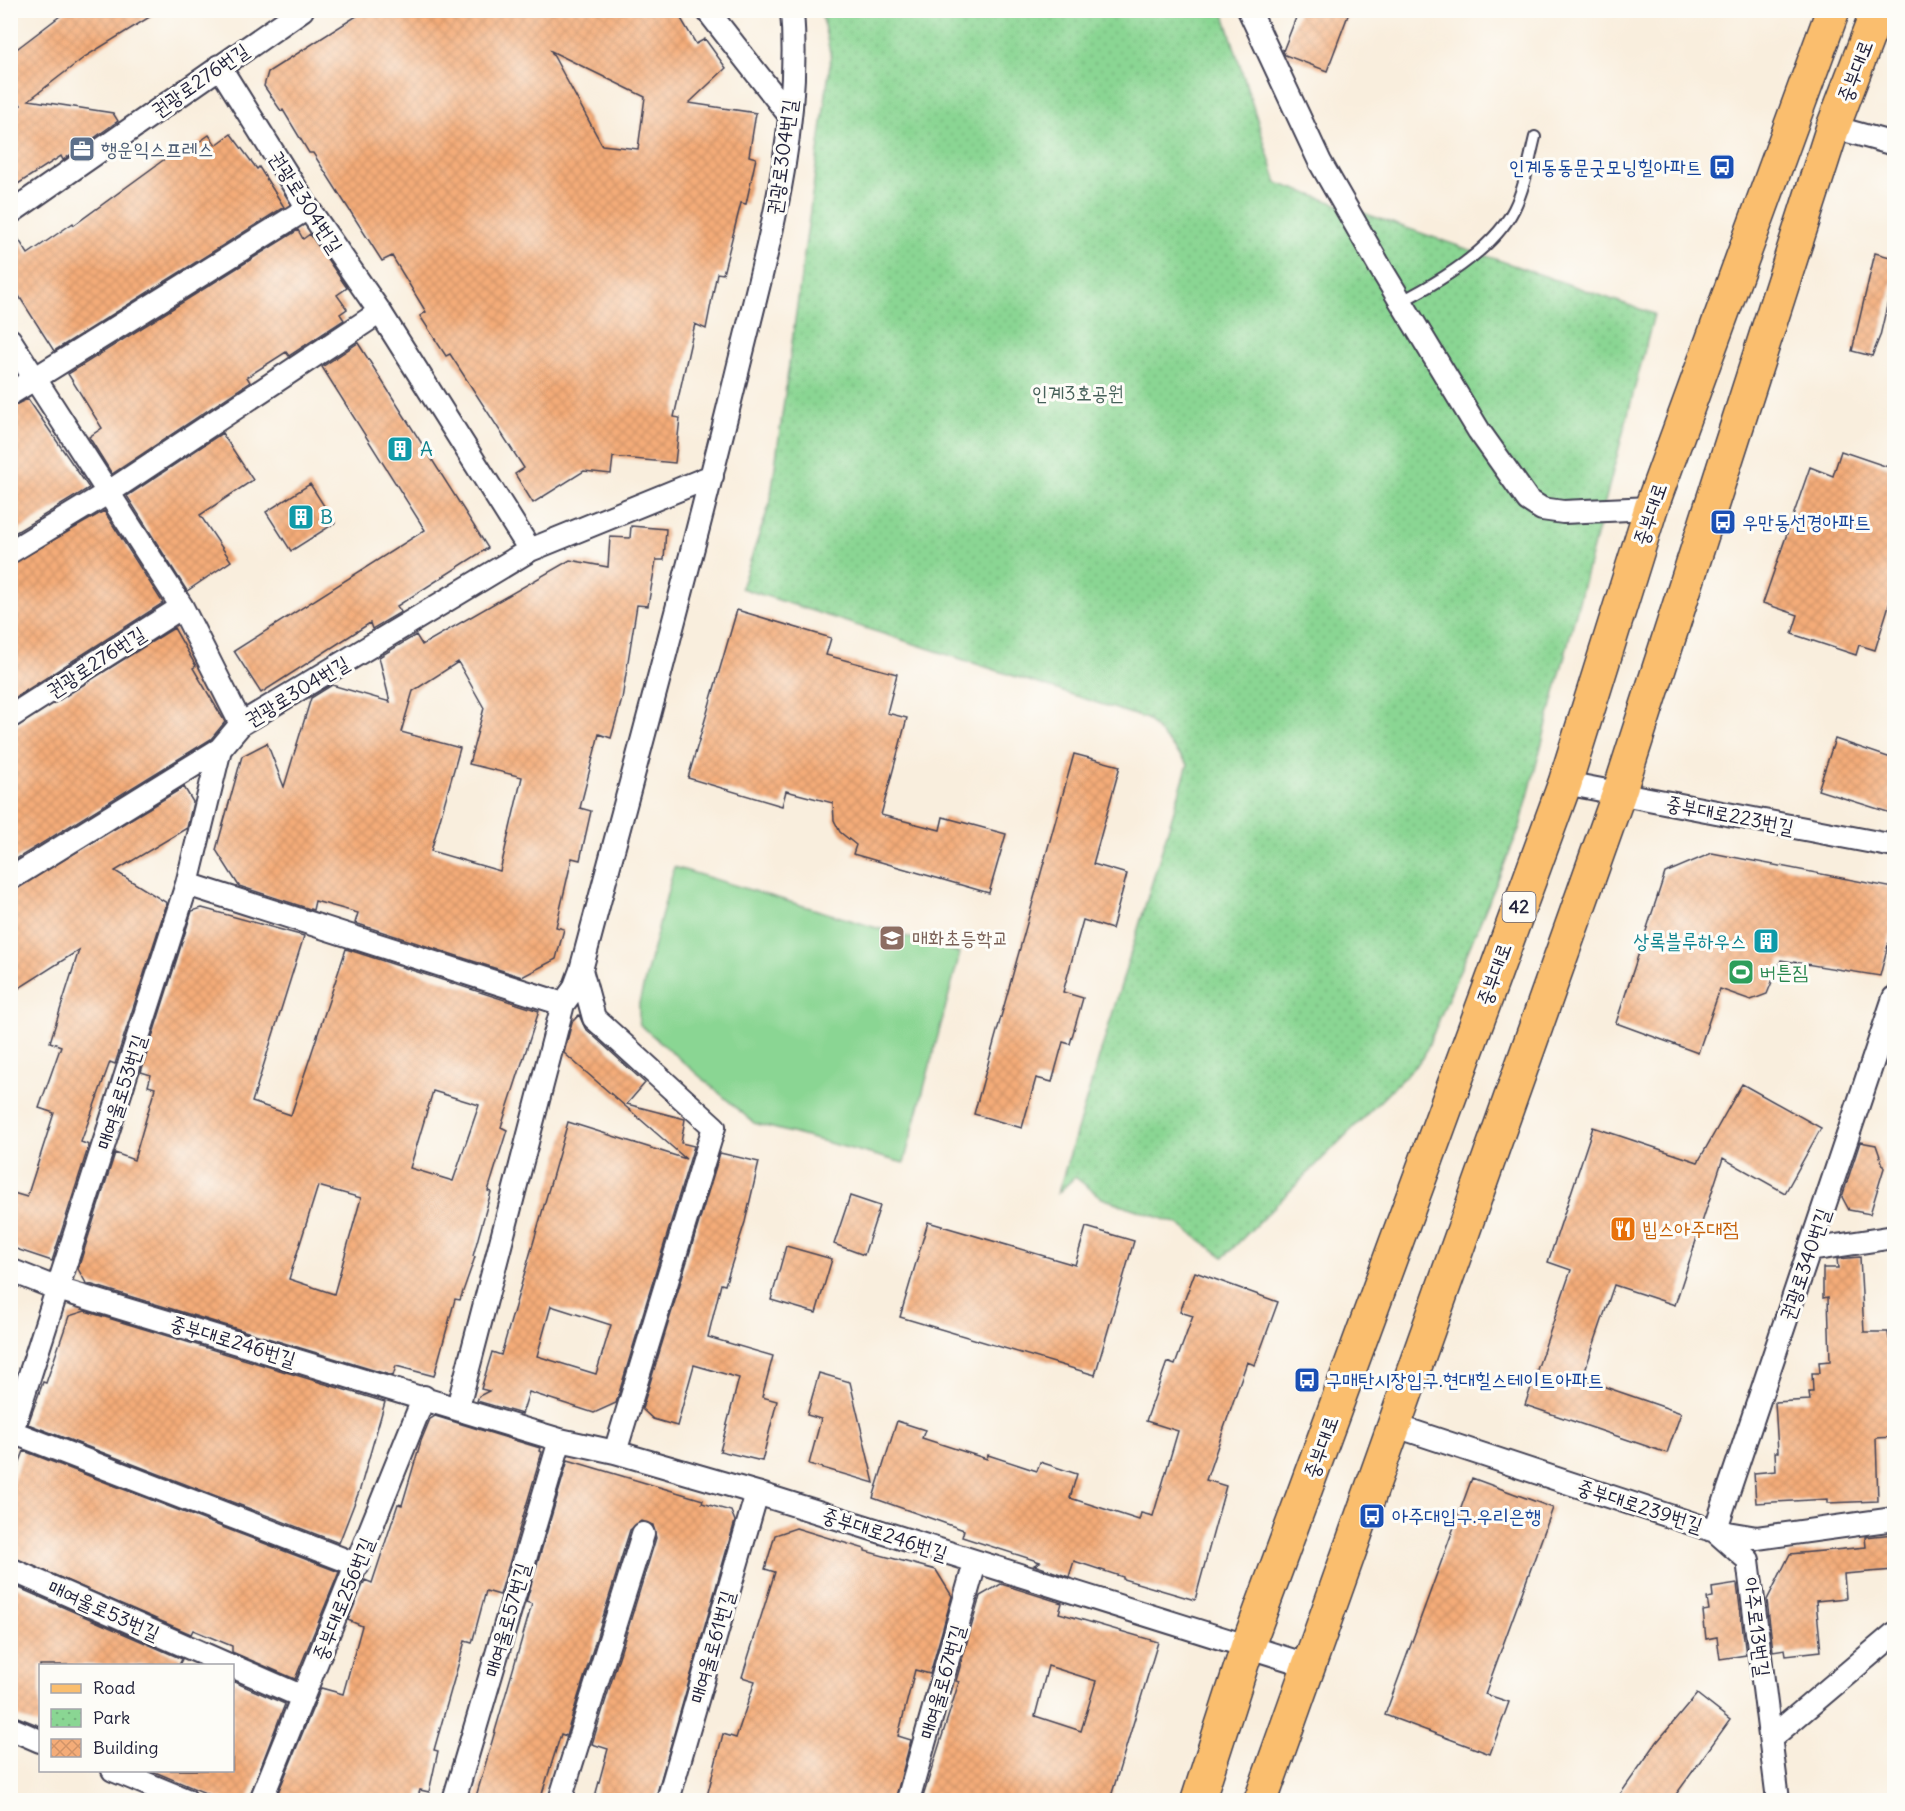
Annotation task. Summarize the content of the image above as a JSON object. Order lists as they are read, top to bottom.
{
  "streets": {
    "main road": ["중부대로", "42"],
    "street": [
      "권광로276번길",
      "권광로304번길",
      "중부대로223번길",
      "매여울로53번길",
      "권광로340번길",
      "중부대로246번길",
      "중부대로239번길",
      "중부대로256번길",
      "매여울로57번길",
      "아주로13번길",
      "매여울로61번길",
      "매여울로67번길"
    ]
  },
  "crossings": [
    ["중부대로", "중부대로223번길"],
    ["중부대로", "중부대로246번길"],
    ["중부대로", "중부대로239번길"],
    ["권광로276번길", "권광로304번길"],
    ["권광로304번길", "매여울로53번길"],
    ["매여울로53번길", "중부대로246번길"],
    ["매여울로53번길", "중부대로256번길"],
    ["권광로340번길", "중부대로239번길"],
    ["권광로340번길", "아주로13번길"],
    ["중부대로246번길", "중부대로256번길"],
    ["중부대로246번길", "매여울로57번길"],
    ["중부대로246번길", "매여울로61번길"],
    ["중부대로246번길", "매여울로67번길"],
    ["중부대로239번길", "아주로13번길"]
  ],
  "parks": ["인계3호공원"],
  "places": {
    "office": ["행운익스프레스"],
    "bus stop": [
      "인계동동문굿모닝힐아파트",
      "우만동선경아파트",
      "구매탄시장입구.현대힐스테이트아파트",
      "아주대입구.우리은행"
    ],
    "building": ["A", "B", "상록블루하우스"],
    "school or university": ["매화초등학교"],
    "sports": ["버튼짐"],
    "restaurant": ["빕스아주대점"]
  },
  "legend": ["Road", "Park", "Building"]
}
